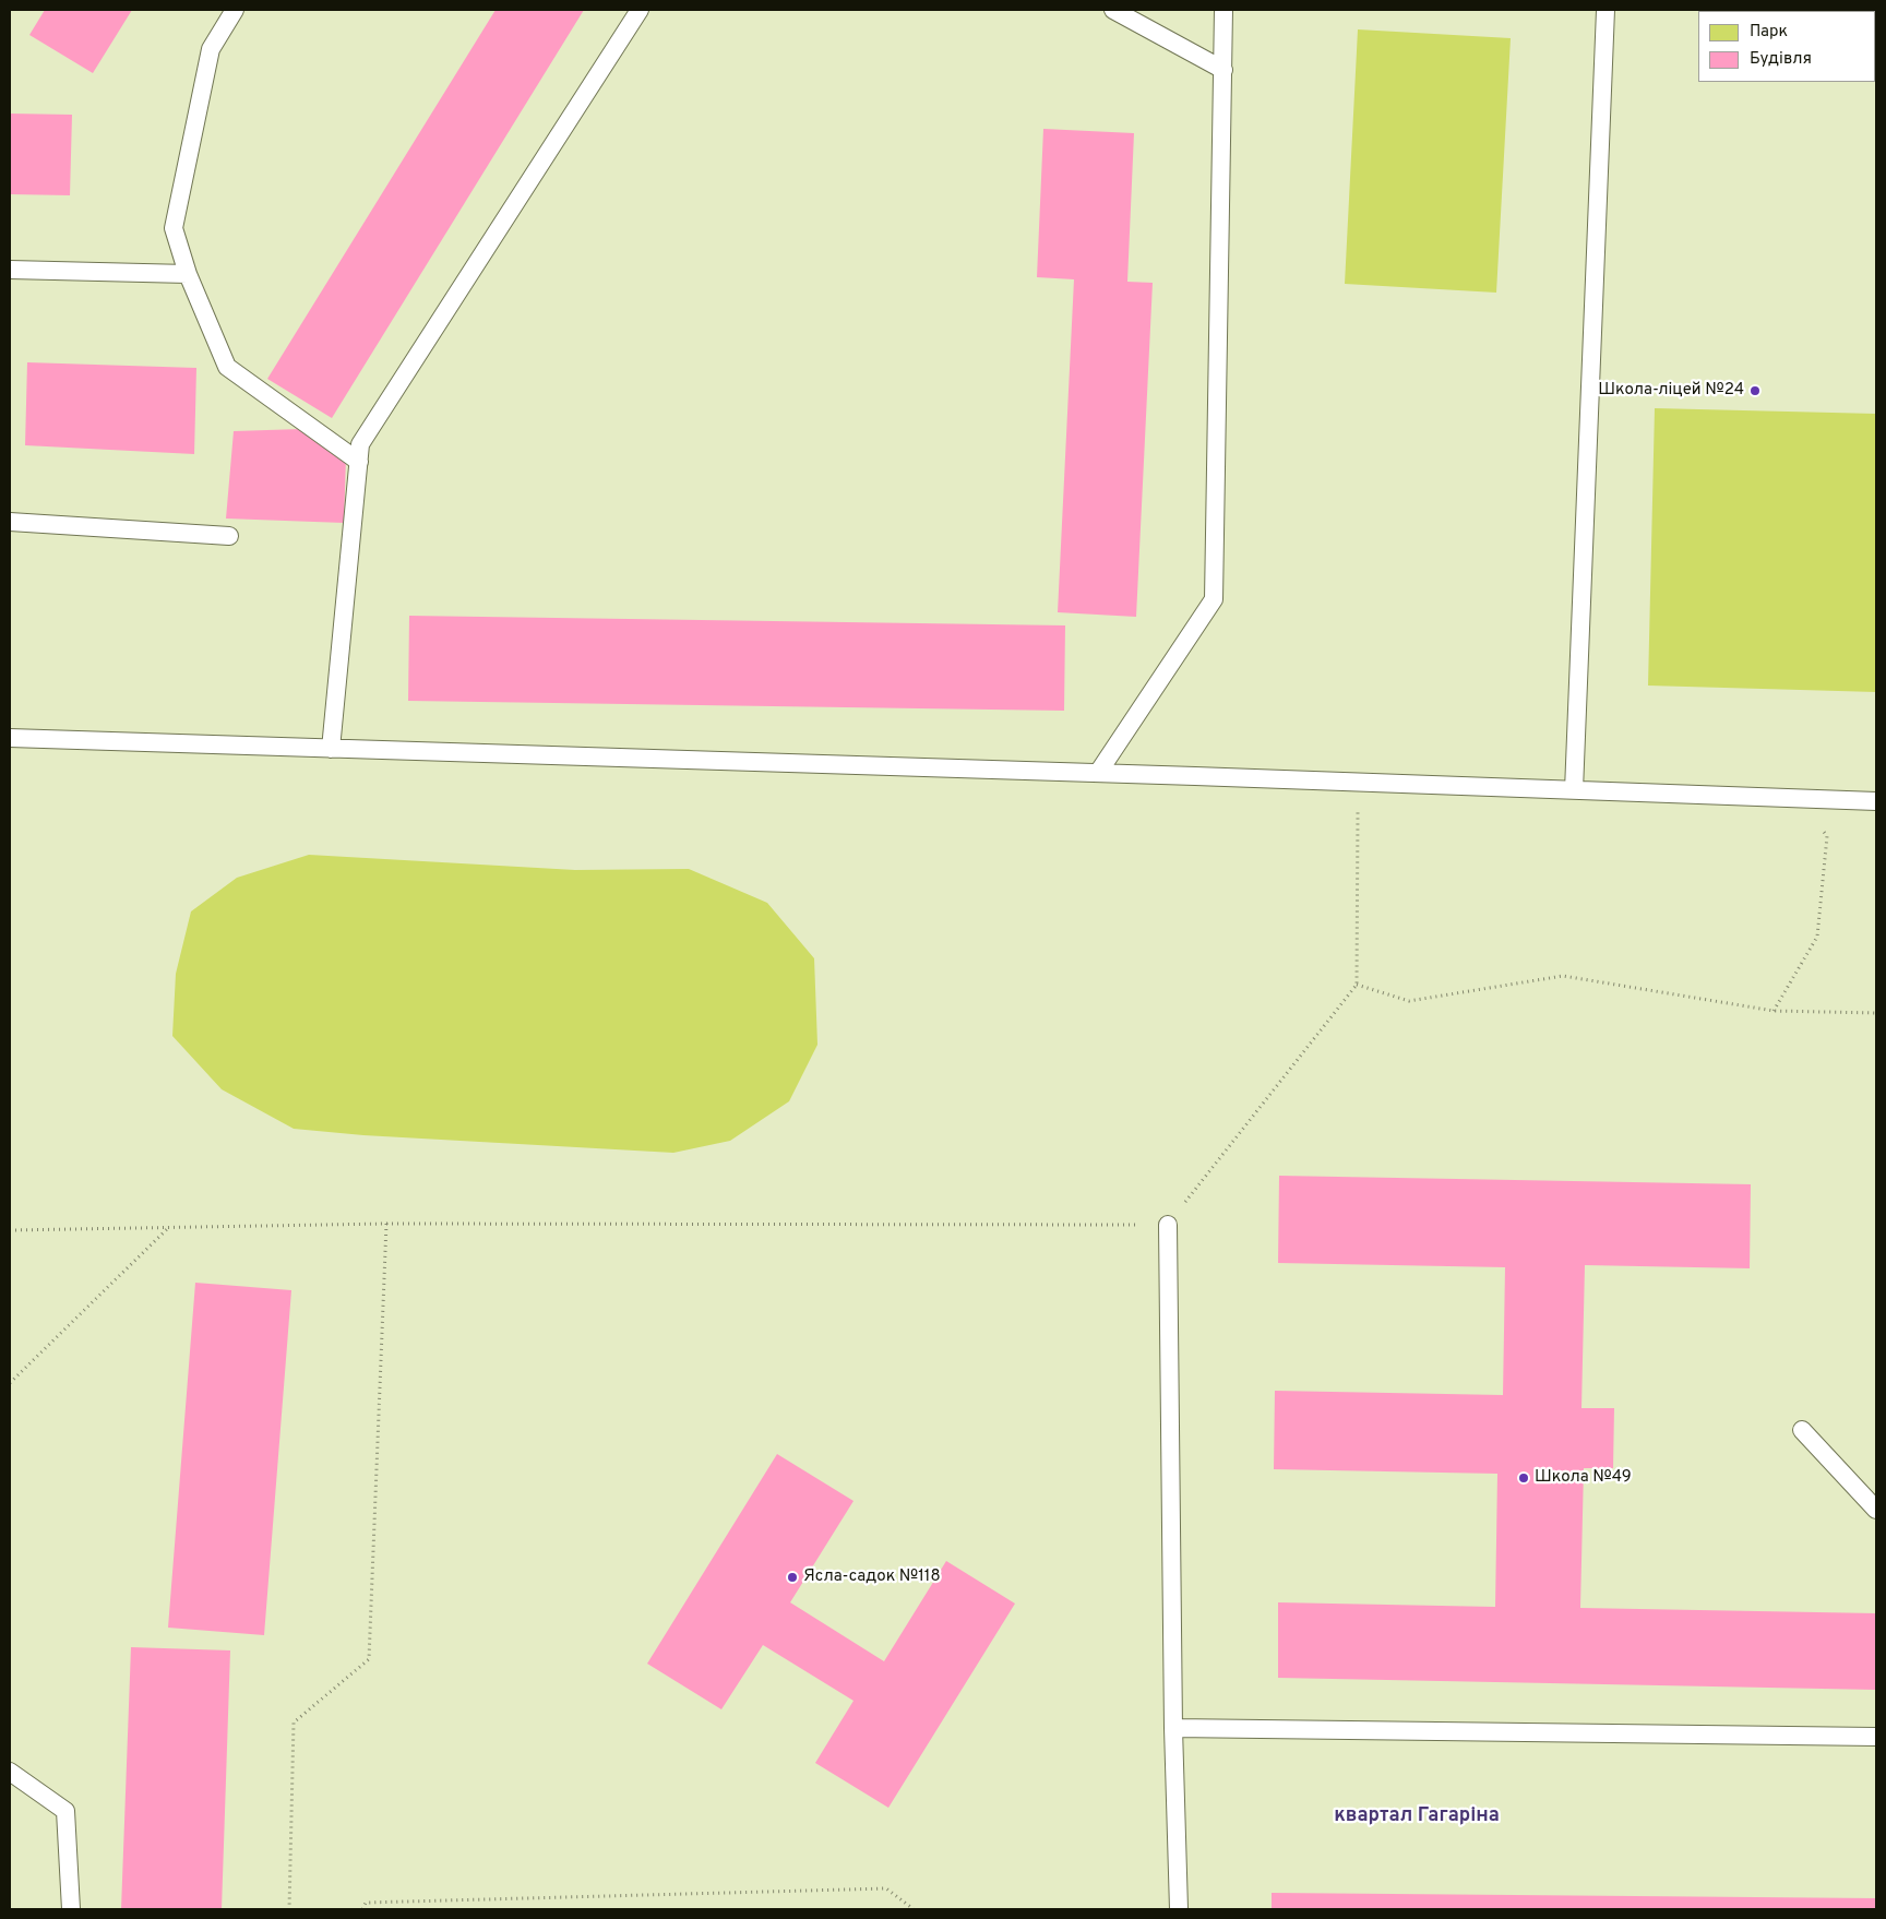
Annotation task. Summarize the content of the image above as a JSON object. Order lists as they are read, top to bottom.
{
  "districts": ["квартал Гагаріна"],
  "places": ["Школа-ліцей №24", "Школа №49", "Ясла-садок №118"],
  "legend": ["Парк", "Будівля"]
}
